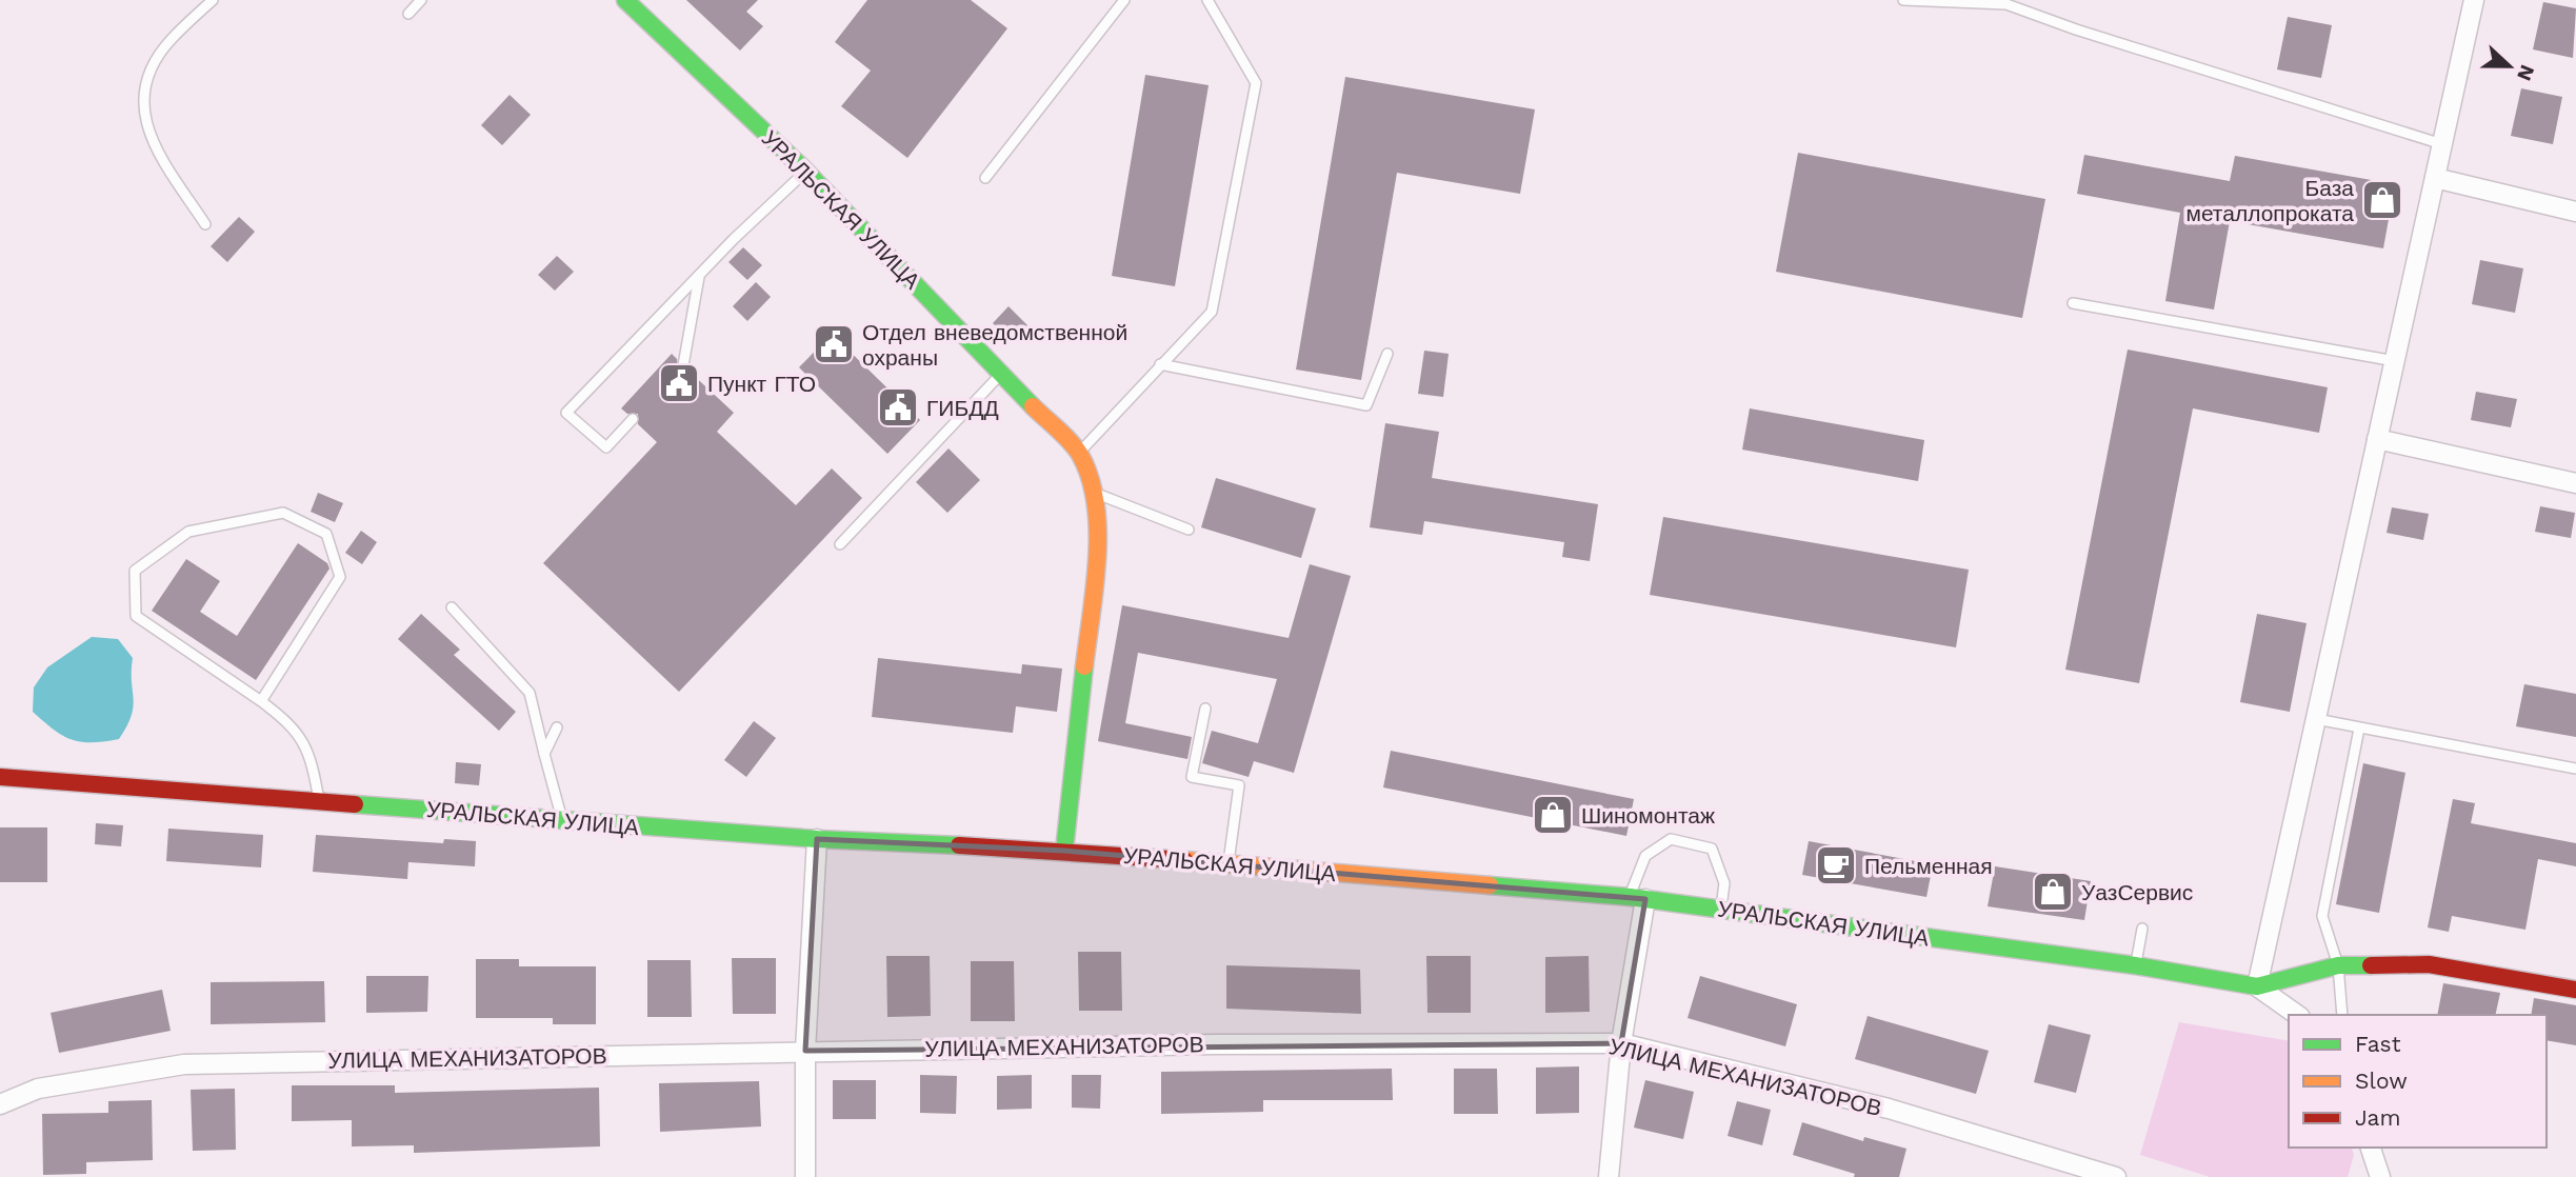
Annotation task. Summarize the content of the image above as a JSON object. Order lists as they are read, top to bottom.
{
  "streets": {
    "street": ["УРАЛЬСКАЯ УЛИЦА", "УЛИЦА МЕХАНИЗАТОРОВ"]
  },
  "places": {
    "shop": ["База металлопроката", "Шиномонтаж", "УазСервис"],
    "public building": ["Отдел вневедомственной охраны", "Пункт ГТО", "ГИБДД"],
    "cafe": ["Пельменная"]
  },
  "legend": ["Fast", "Slow", "Jam"],
  "north": "right"
}
